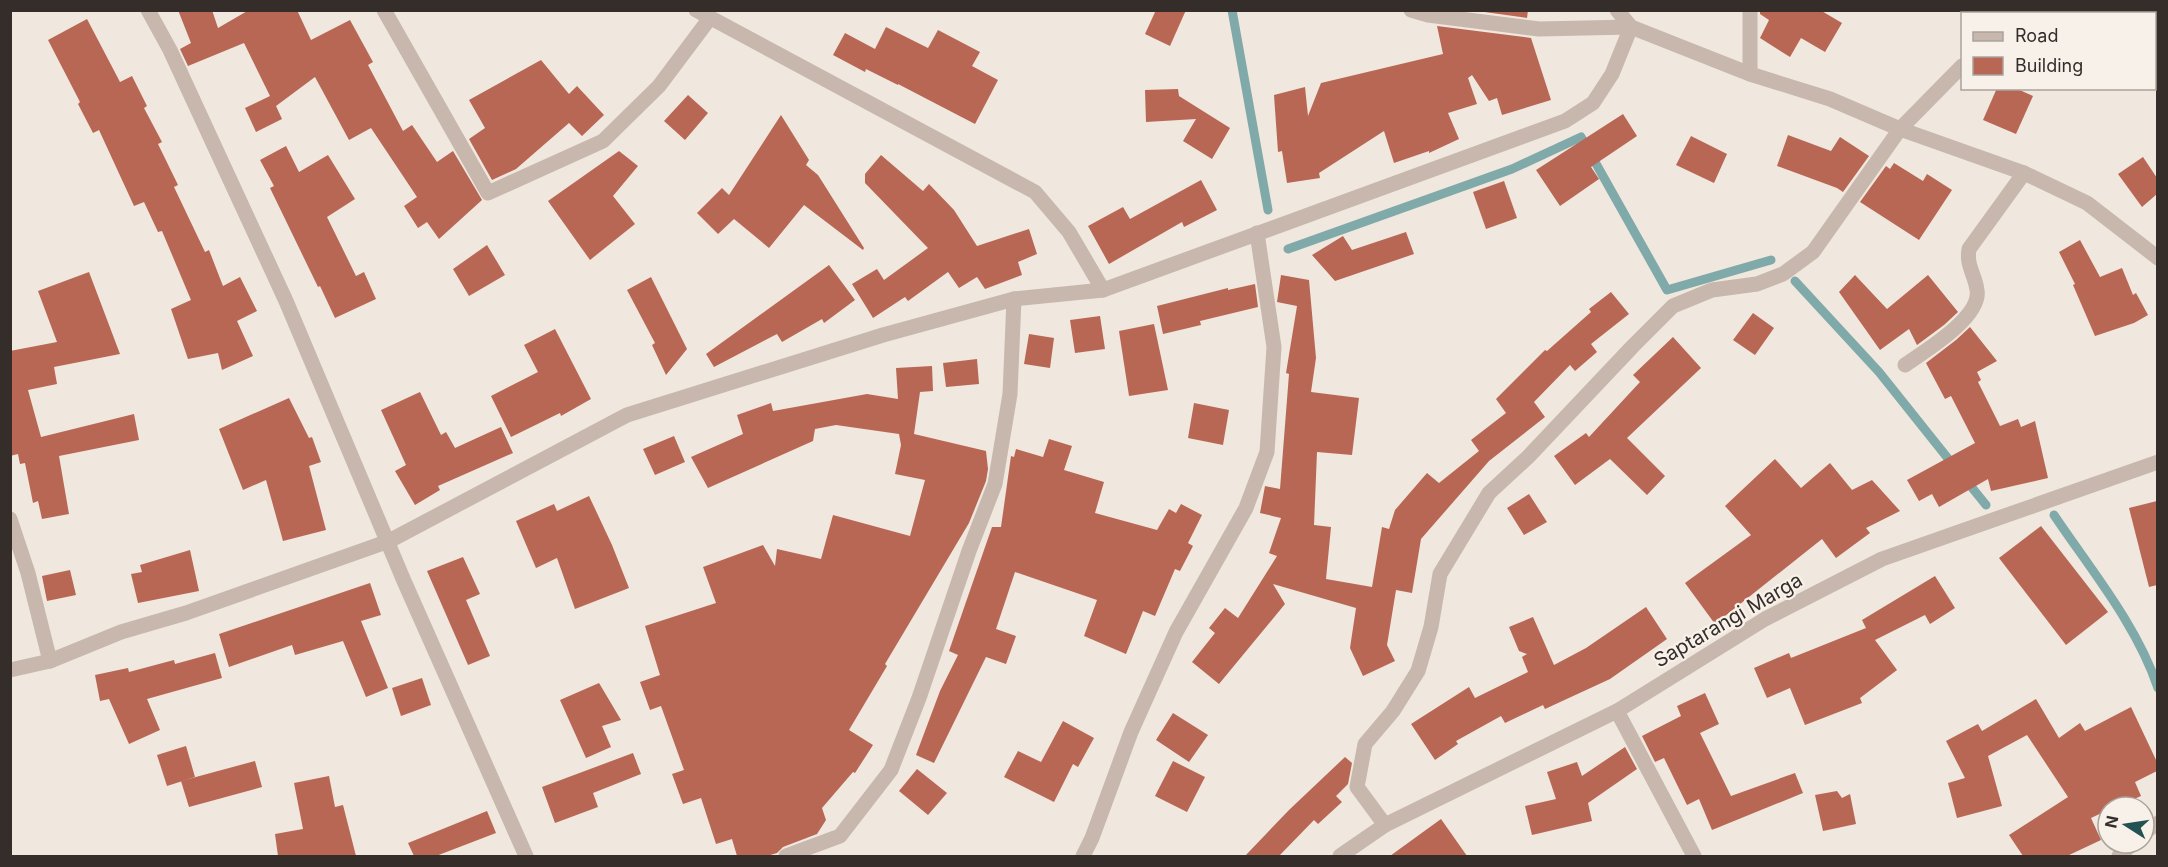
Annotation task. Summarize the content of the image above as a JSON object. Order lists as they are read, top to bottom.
{
  "streets": {
    "street": ["Saptarangi Marga"]
  },
  "legend": ["Road", "Building"],
  "north": "left"
}
